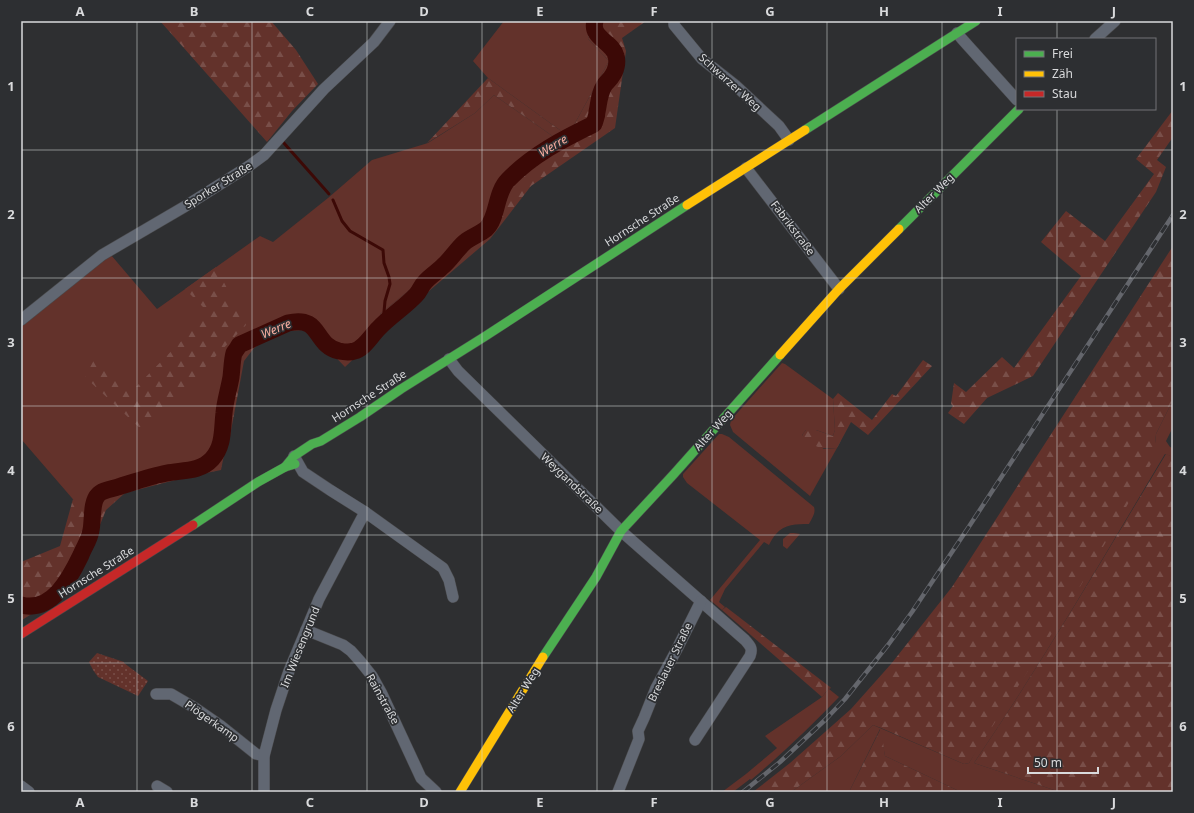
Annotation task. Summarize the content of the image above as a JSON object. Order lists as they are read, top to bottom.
{
  "streets": {
    "main road": ["Alter Weg", "Hornsche Straße"],
    "street": [
      "Schwarzer Weg",
      "Sporker Straße",
      "Fabrikstraße",
      "Weygandstraße",
      "Im Wiesengrund",
      "Breslauer Straße",
      "Rainstraße",
      "Plögerkamp"
    ]
  },
  "crossings": [
    ["Schwarzer Weg", "Hornsche Straße"],
    ["Alter Weg", "Fabrikstraße"],
    ["Alter Weg", "Weygandstraße"],
    ["Hornsche Straße", "Fabrikstraße"],
    ["Hornsche Straße", "Weygandstraße"],
    ["Weygandstraße", "Breslauer Straße"],
    ["Im Wiesengrund", "Rainstraße"],
    ["Im Wiesengrund", "Plögerkamp"]
  ],
  "water": ["Werre"],
  "legend": ["Frei", "Zäh", "Stau"],
  "scale_bar": "50 m",
  "grid": {
    "columns": [
      "A",
      "B",
      "C",
      "D",
      "E",
      "F",
      "G",
      "H",
      "I",
      "J"
    ],
    "rows": [
      "1",
      "2",
      "3",
      "4",
      "5",
      "6"
    ]
  }
}
